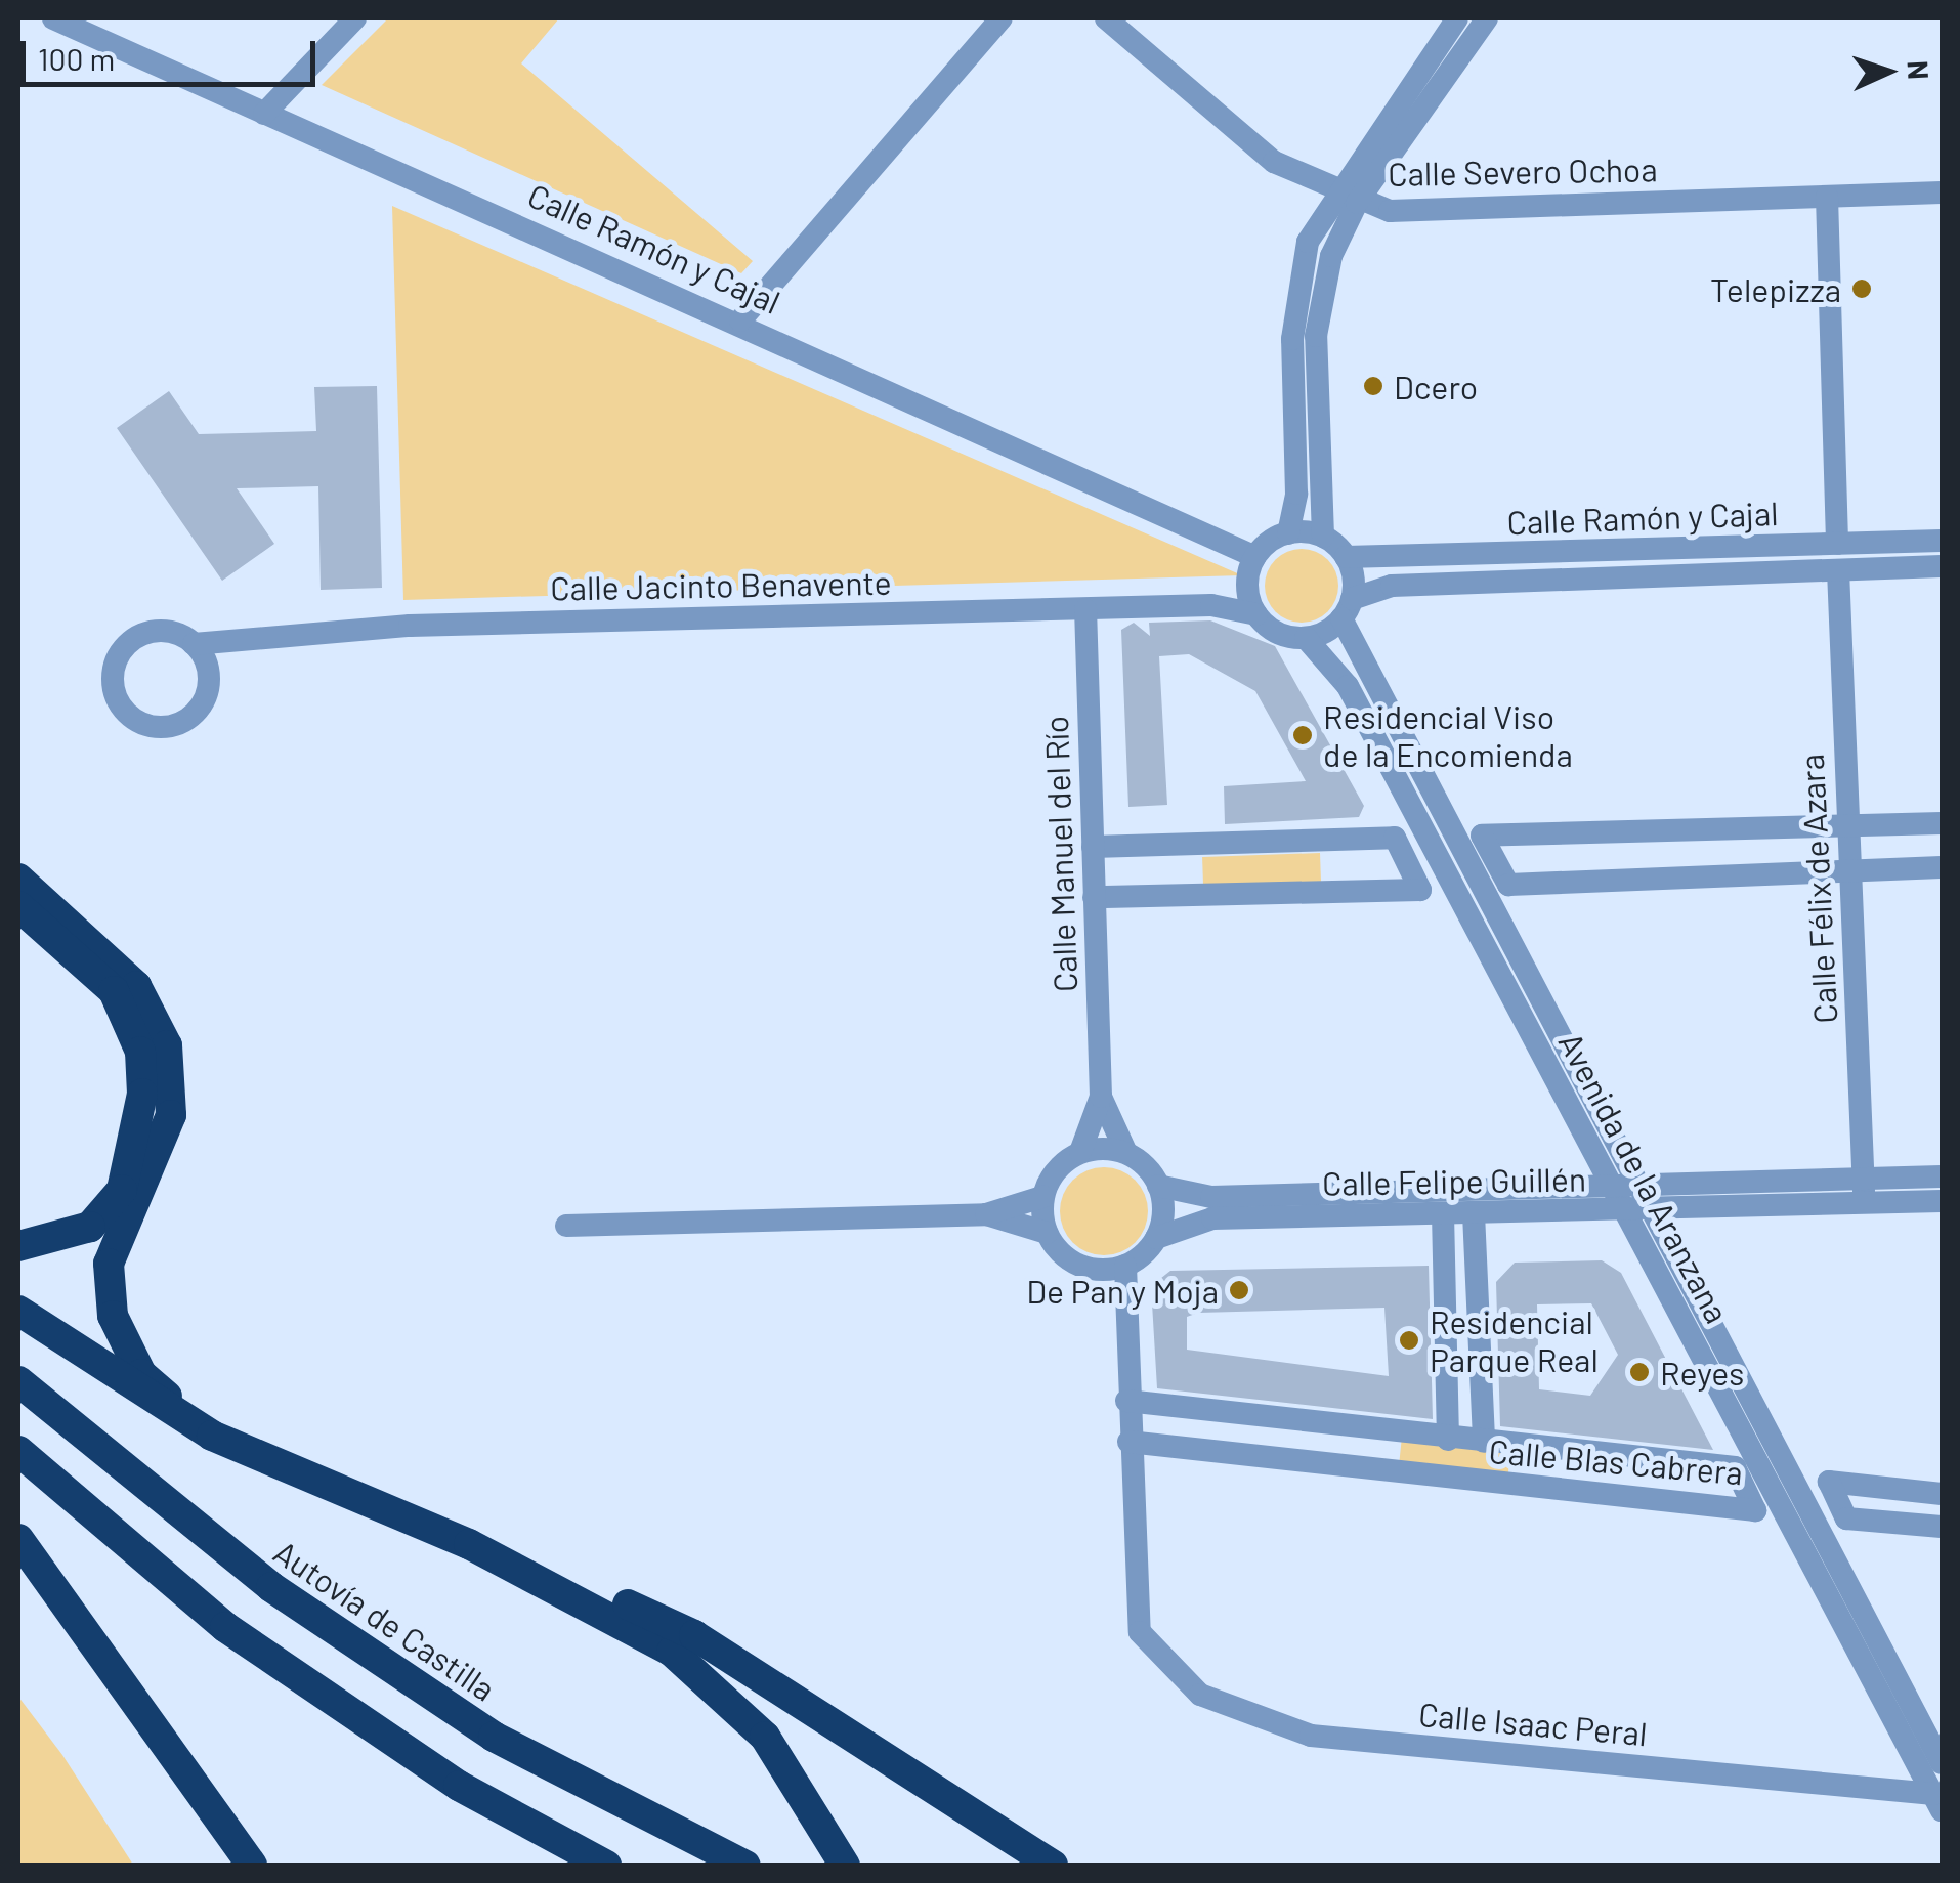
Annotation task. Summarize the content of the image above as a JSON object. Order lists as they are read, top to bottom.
{
  "streets": {
    "highway": ["Autovía de Castilla"],
    "street": [
      "Calle Severo Ochoa",
      "Calle Ramón y Cajal",
      "Calle Jacinto Benavente",
      "Calle Manuel del Río",
      "Calle Félix de Azara",
      "Avenida de la Aranzana",
      "Calle Felipe Guillén",
      "Calle Blas Cabrera",
      "Calle Isaac Peral"
    ]
  },
  "crossings": [
    ["Calle Ramón y Cajal", "Calle Jacinto Benavente"],
    ["Calle Ramón y Cajal", "Calle Félix de Azara"],
    ["Calle Ramón y Cajal", "Avenida de la Aranzana"],
    ["Calle Jacinto Benavente", "Calle Manuel del Río"],
    ["Calle Jacinto Benavente", "Avenida de la Aranzana"],
    ["Calle Manuel del Río", "Calle Felipe Guillén"],
    ["Calle Félix de Azara", "Calle Felipe Guillén"],
    ["Avenida de la Aranzana", "Calle Felipe Guillén"],
    ["Avenida de la Aranzana", "Calle Isaac Peral"],
    ["Calle Blas Cabrera", "Calle Isaac Peral"]
  ],
  "places": [
    "Telepizza",
    "Dcero",
    "Residencial Viso de la Encomienda",
    "De Pan y Moja",
    "Residencial Parque Real",
    "Reyes"
  ],
  "scale_bar": "100 m",
  "north": "right"
}
